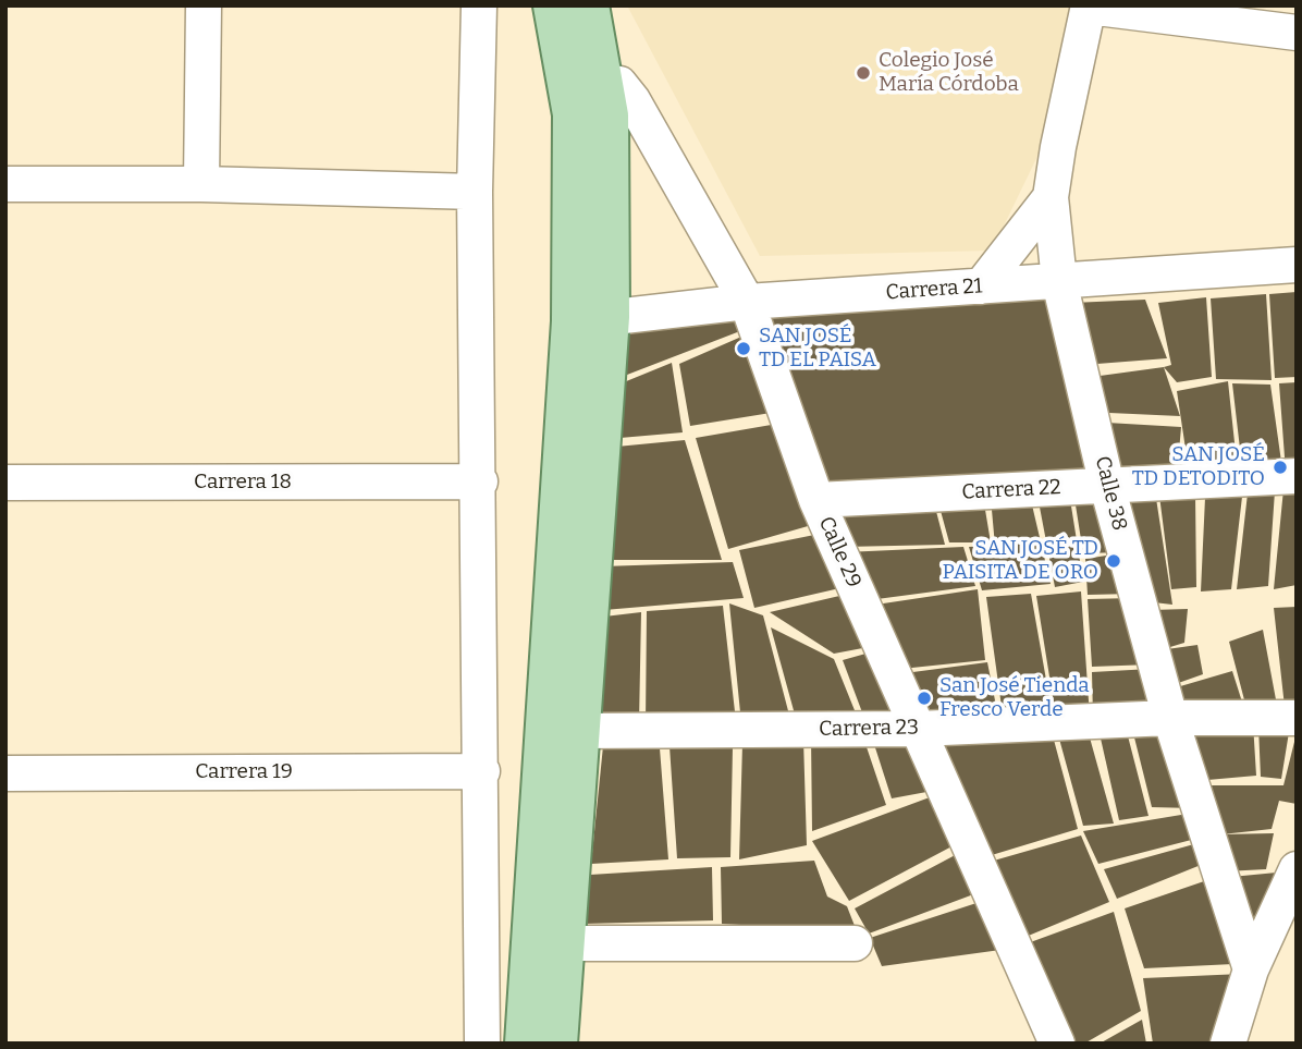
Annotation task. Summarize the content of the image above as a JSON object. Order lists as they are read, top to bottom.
{
  "streets": {
    "street": [
      "Carrera 21",
      "Carrera 18",
      "Carrera 22",
      "Calle 38",
      "Calle 29",
      "Carrera 23",
      "Carrera 19"
    ]
  },
  "crossings": [
    ["Carrera 21", "Calle 38"],
    ["Carrera 21", "Calle 29"],
    ["Carrera 22", "Calle 38"],
    ["Carrera 22", "Calle 29"],
    ["Calle 38", "Carrera 23"],
    ["Calle 29", "Carrera 23"]
  ],
  "places": [
    "Colegio José María Córdoba",
    "SAN JOSÉ TD EL PAISA",
    "SAN JOSÉ TD DETODITO",
    "SAN JOSÉ TD PAISITA DE ORO",
    "San José Tienda Fresco Verde"
  ]
}
